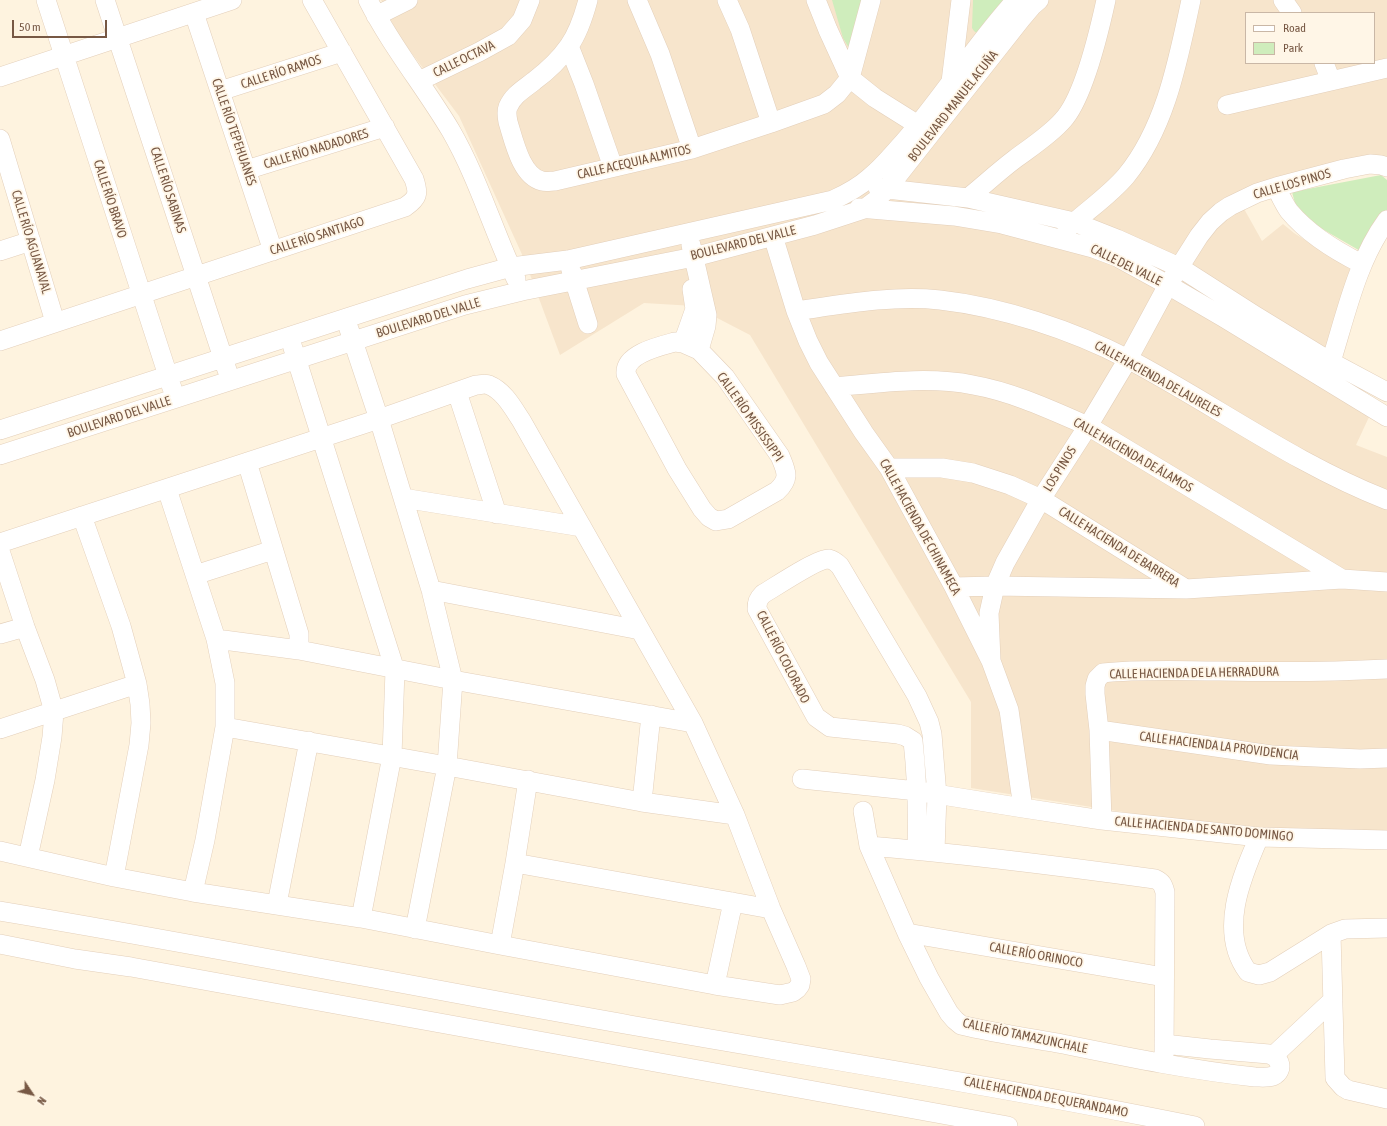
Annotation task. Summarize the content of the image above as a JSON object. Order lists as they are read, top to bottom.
{
  "streets": {
    "street": [
      "CALLE OCTAVA",
      "CALLE RÍO RAMOS",
      "BOULEVARD MANUEL ACUÑA",
      "CALLE RÍO TEPEHUANES",
      "CALLE RÍO NADADORES",
      "CALLE ACEQUIA ALMITOS",
      "CALLE LOS PINOS",
      "CALLE RÍO SABINAS",
      "CALLE RÍO BRAVO",
      "CALLE RÍO SANTIAGO",
      "CALLE RÍO AGUANAVAL",
      "BOULEVARD DEL VALLE",
      "CALLE DEL VALLE",
      "CALLE HACIENDA DE LAURELES",
      "CALLE RÍO MISSISSIPPI",
      "CALLE HACIENDA DE ÁLAMOS",
      "LOS PINOS",
      "CALLE HACIENDA DE CHINAMECA",
      "CALLE HACIENDA DE BARRERA",
      "CALLE RÍO COLORADO",
      "CALLE HACIENDA DE LA HERRADURA",
      "CALLE HACIENDA LA PROVIDENCIA",
      "CALLE HACIENDA DE SANTO DOMINGO",
      "CALLE RÍO ORINOCO",
      "CALLE RÍO TAMAZUNCHALE",
      "CALLE HACIENDA DE QUERANDAMO"
    ]
  },
  "crossings": [
    ["CALLE RÍO RAMOS", "CALLE RÍO TEPEHUANES"],
    ["CALLE RÍO RAMOS", "CALLE RÍO SANTIAGO"],
    ["BOULEVARD MANUEL ACUÑA", "BOULEVARD DEL VALLE"],
    ["BOULEVARD MANUEL ACUÑA", "CALLE DEL VALLE"],
    ["CALLE RÍO TEPEHUANES", "CALLE RÍO NADADORES"],
    ["CALLE RÍO TEPEHUANES", "CALLE RÍO SANTIAGO"],
    ["CALLE RÍO NADADORES", "CALLE RÍO SANTIAGO"],
    ["CALLE LOS PINOS", "CALLE DEL VALLE"],
    ["CALLE LOS PINOS", "LOS PINOS"],
    ["CALLE RÍO SABINAS", "CALLE RÍO SANTIAGO"],
    ["CALLE RÍO SABINAS", "BOULEVARD DEL VALLE"],
    ["CALLE RÍO BRAVO", "CALLE RÍO SANTIAGO"],
    ["CALLE RÍO BRAVO", "BOULEVARD DEL VALLE"],
    ["CALLE RÍO SANTIAGO", "CALLE RÍO AGUANAVAL"],
    ["BOULEVARD DEL VALLE", "CALLE DEL VALLE"],
    ["BOULEVARD DEL VALLE", "CALLE HACIENDA DE CHINAMECA"],
    ["CALLE DEL VALLE", "LOS PINOS"],
    ["CALLE HACIENDA DE LAURELES", "LOS PINOS"],
    ["CALLE HACIENDA DE LAURELES", "CALLE HACIENDA DE CHINAMECA"],
    ["CALLE HACIENDA DE ÁLAMOS", "LOS PINOS"],
    ["CALLE HACIENDA DE ÁLAMOS", "CALLE HACIENDA DE CHINAMECA"],
    ["LOS PINOS", "CALLE HACIENDA DE CHINAMECA"],
    ["LOS PINOS", "CALLE HACIENDA DE BARRERA"],
    ["CALLE HACIENDA DE CHINAMECA", "CALLE HACIENDA DE BARRERA"],
    ["CALLE HACIENDA DE CHINAMECA", "CALLE HACIENDA DE SANTO DOMINGO"],
    ["CALLE RÍO COLORADO", "CALLE HACIENDA DE SANTO DOMINGO"],
    ["CALLE HACIENDA DE LA HERRADURA", "CALLE HACIENDA LA PROVIDENCIA"],
    ["CALLE HACIENDA DE LA HERRADURA", "CALLE HACIENDA DE SANTO DOMINGO"],
    ["CALLE RÍO ORINOCO", "CALLE RÍO TAMAZUNCHALE"]
  ],
  "legend": ["Road", "Park"],
  "scale_bar": "50 m",
  "north": "bottom right"
}
